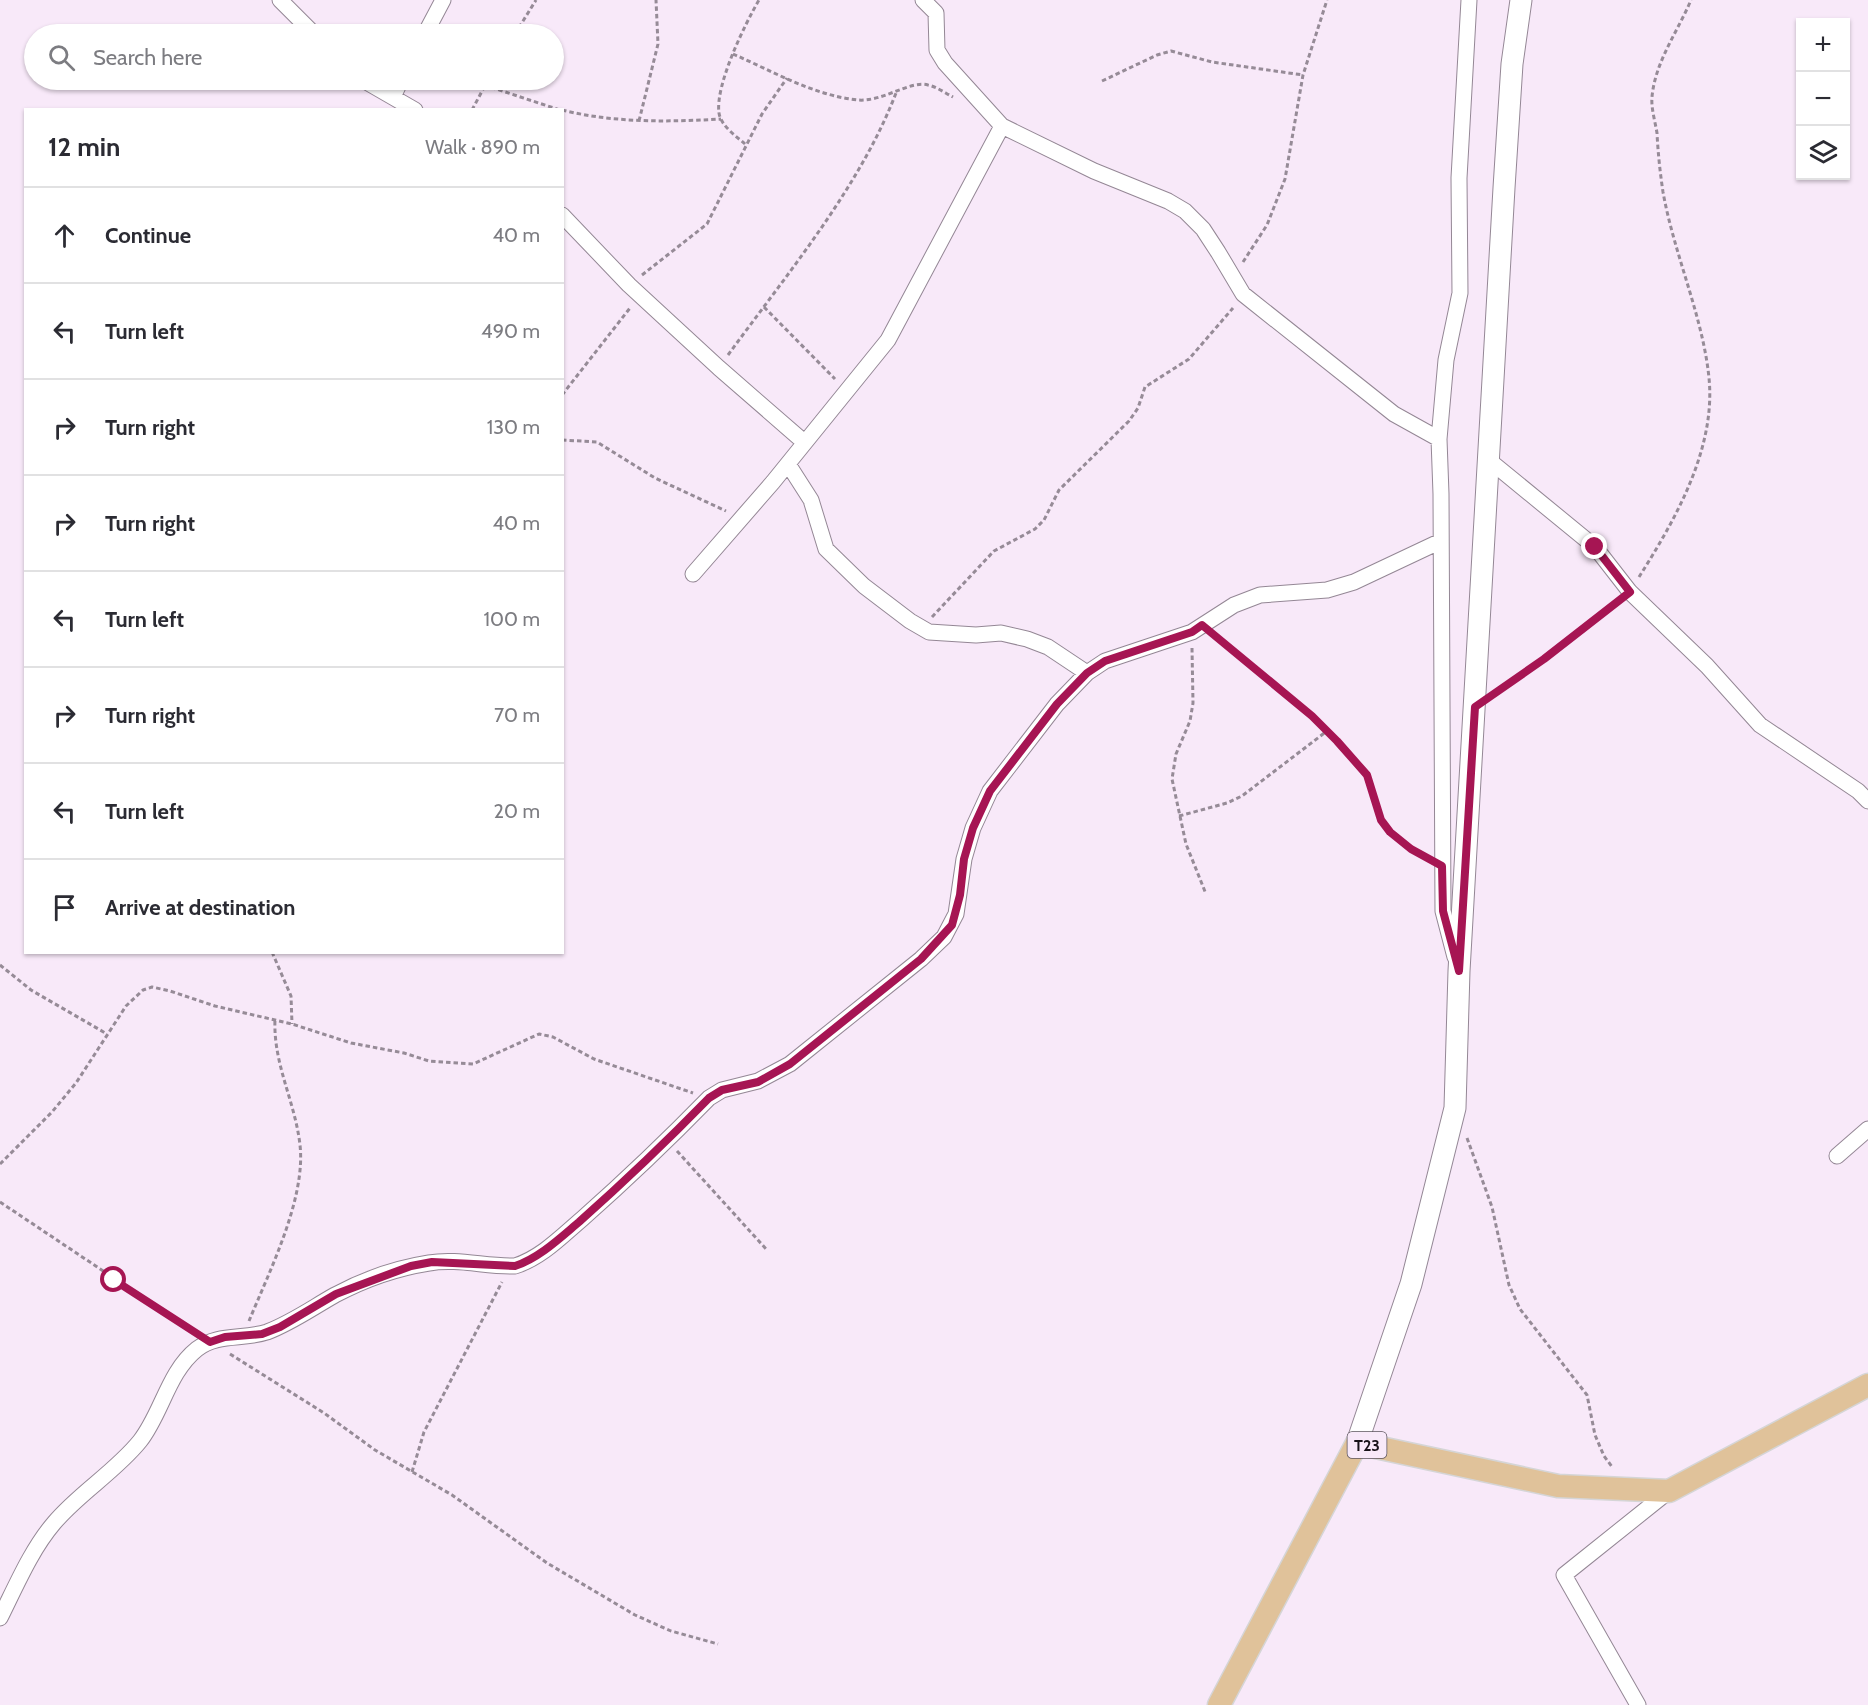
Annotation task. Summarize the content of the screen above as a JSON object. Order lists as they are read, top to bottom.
{
  "streets": {
    "main road": ["T23"]
  },
  "page": {
    "map_buttons": ["+", "−"],
    "search": "Search here",
    "heading": ["12 min", "Walk · 890 m"],
    "list": [
      ["Continue", "40 m"],
      ["Turn left", "490 m"],
      ["Turn right", "130 m"],
      ["Turn right", "40 m"],
      ["Turn left", "100 m"],
      ["Turn right", "70 m"],
      ["Turn left", "20 m"],
      "Arrive at destination"
    ]
  }
}
